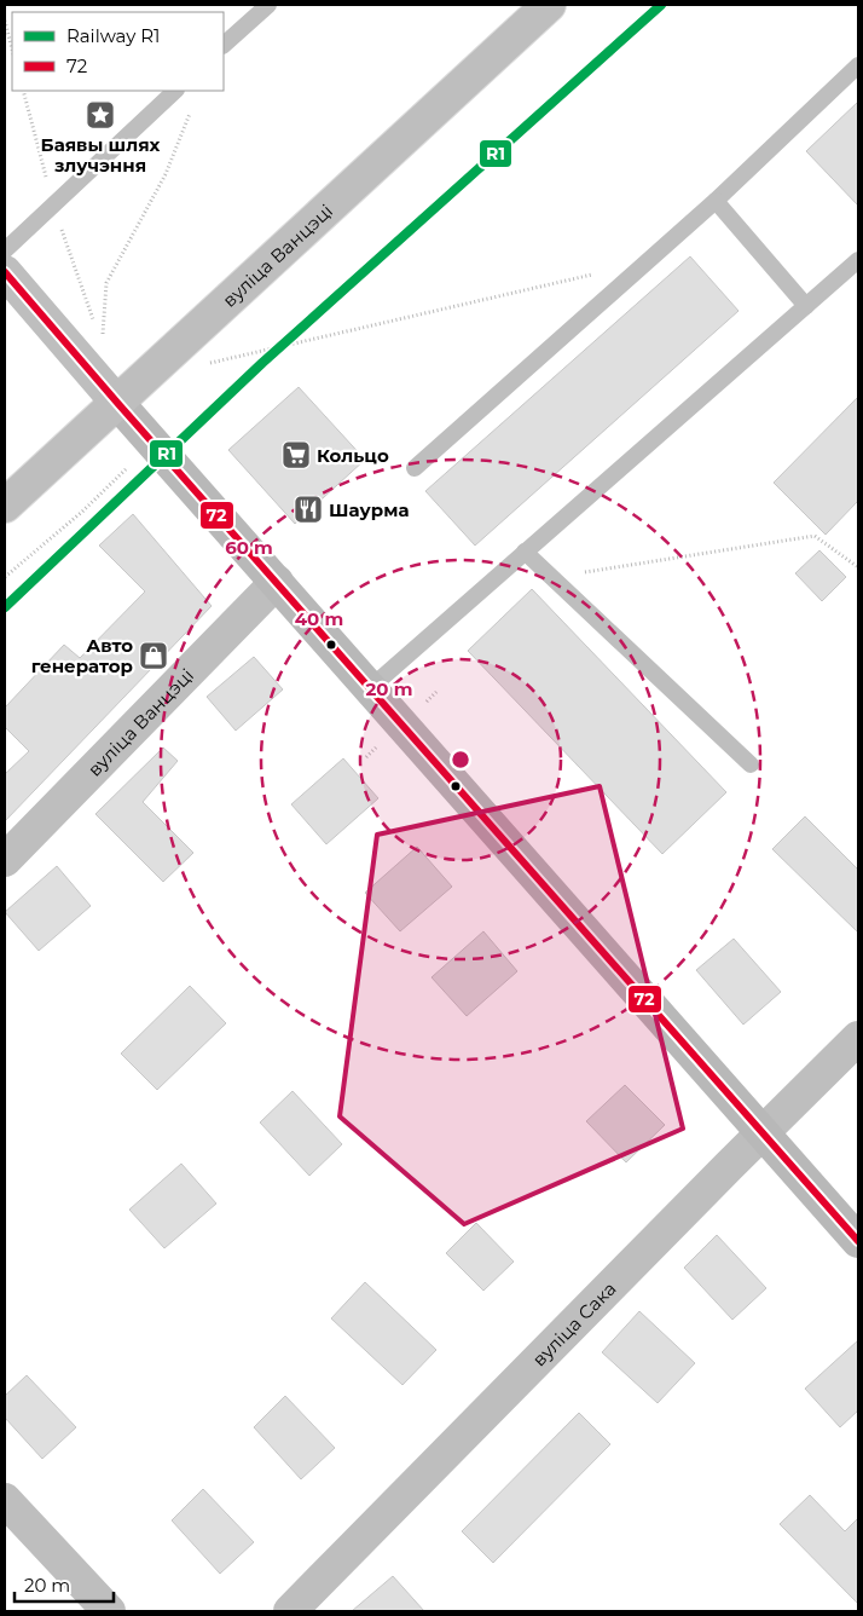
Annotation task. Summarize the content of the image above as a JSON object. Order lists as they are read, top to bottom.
{
  "streets": {
    "street": ["вуліца Ванцэці", "вуліца Сака"]
  },
  "places": {
    "place": ["Баявы шлях злучэння"],
    "supermarket": ["Кольцо"],
    "restaurant": ["Шаурма"],
    "shop": ["Авто генератор"]
  },
  "lines": ["rail line R1", "transit line 72"],
  "legend": ["Railway R1", "72"],
  "scale_bar": "20 m",
  "rings": ["60 m", "40 m", "20 m"]
}
